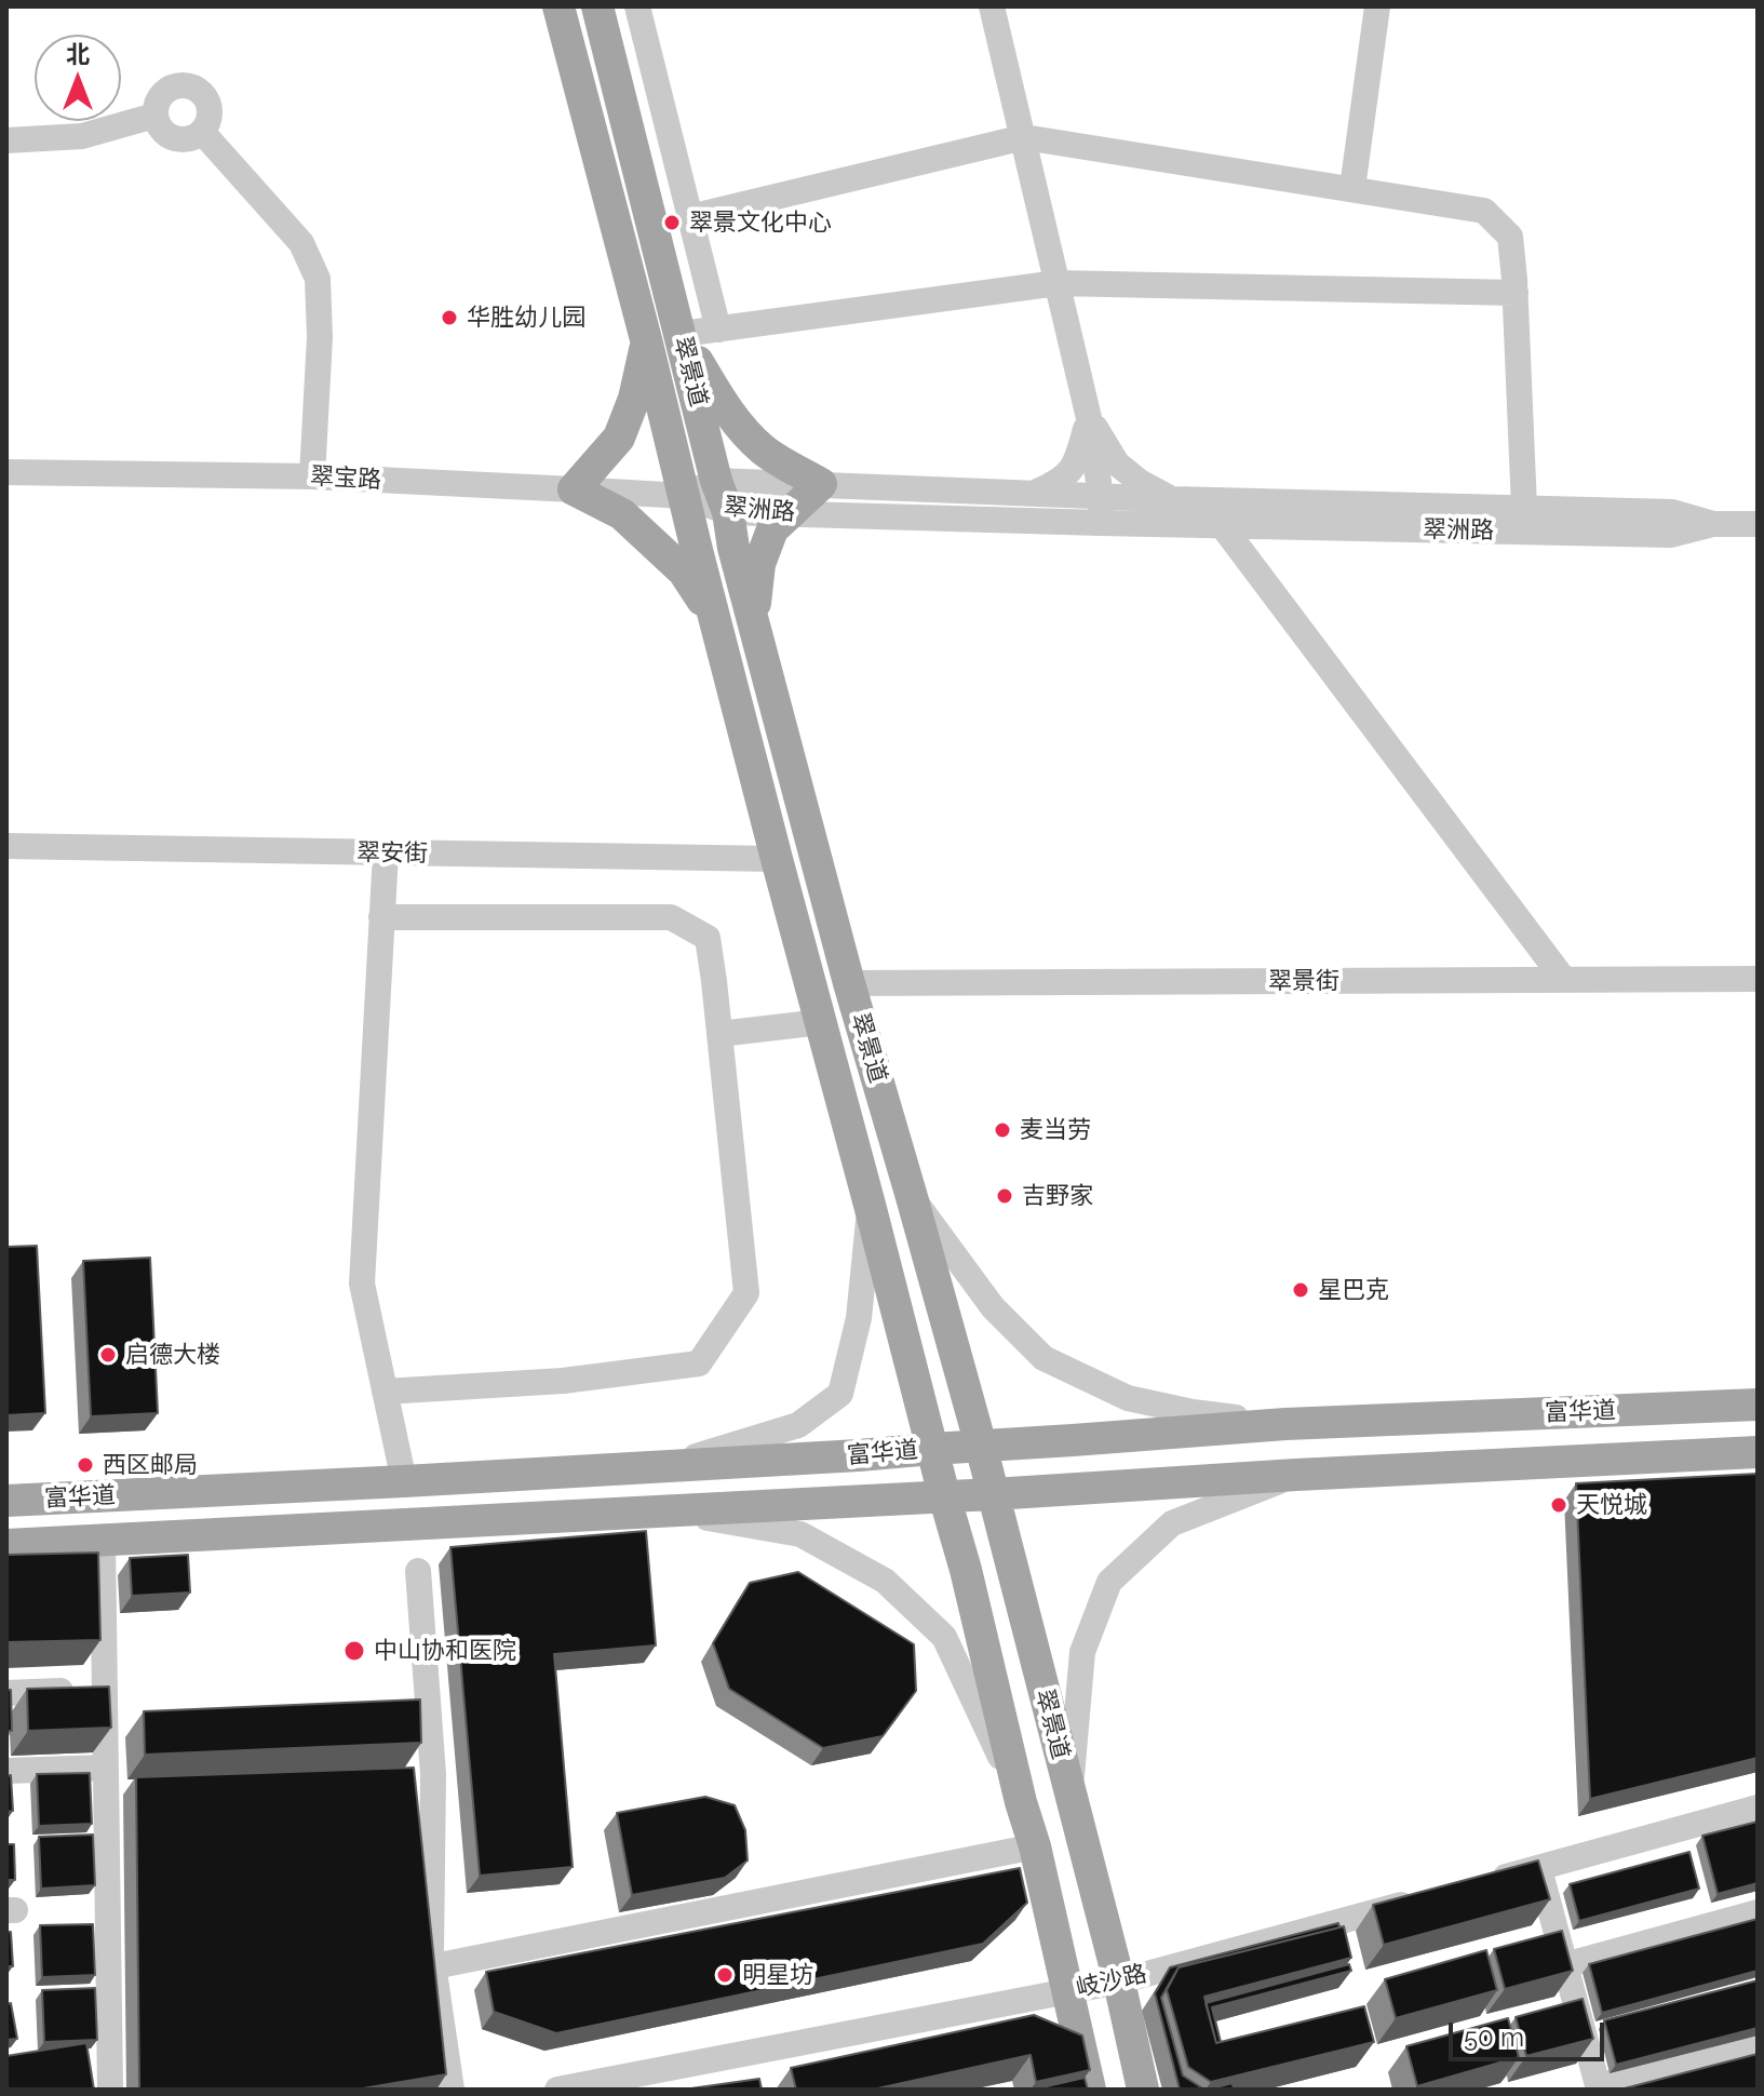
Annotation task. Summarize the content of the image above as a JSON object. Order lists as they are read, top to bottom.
{
  "streets": {
    "main road": ["翠景道", "富华道"],
    "street": [
      "翠宝路",
      "翠洲路",
      "翠安街",
      "翠景街",
      "岐沙路"
    ]
  },
  "crossings": [
    ["翠景道", "翠宝路"],
    ["翠景道", "翠洲路"],
    ["翠景道", "翠安街"],
    ["翠景道", "翠景街"],
    ["翠景道", "富华道"],
    ["翠景道", "岐沙路"],
    ["翠宝路", "翠洲路"]
  ],
  "places": [
    "翠景文化中心",
    "华胜幼儿园",
    "麦当劳",
    "吉野家",
    "星巴克",
    "启德大楼",
    "西区邮局",
    "天悦城",
    "中山协和医院",
    "明星坊"
  ],
  "scale_bar": "50 m",
  "north": "top"
}
